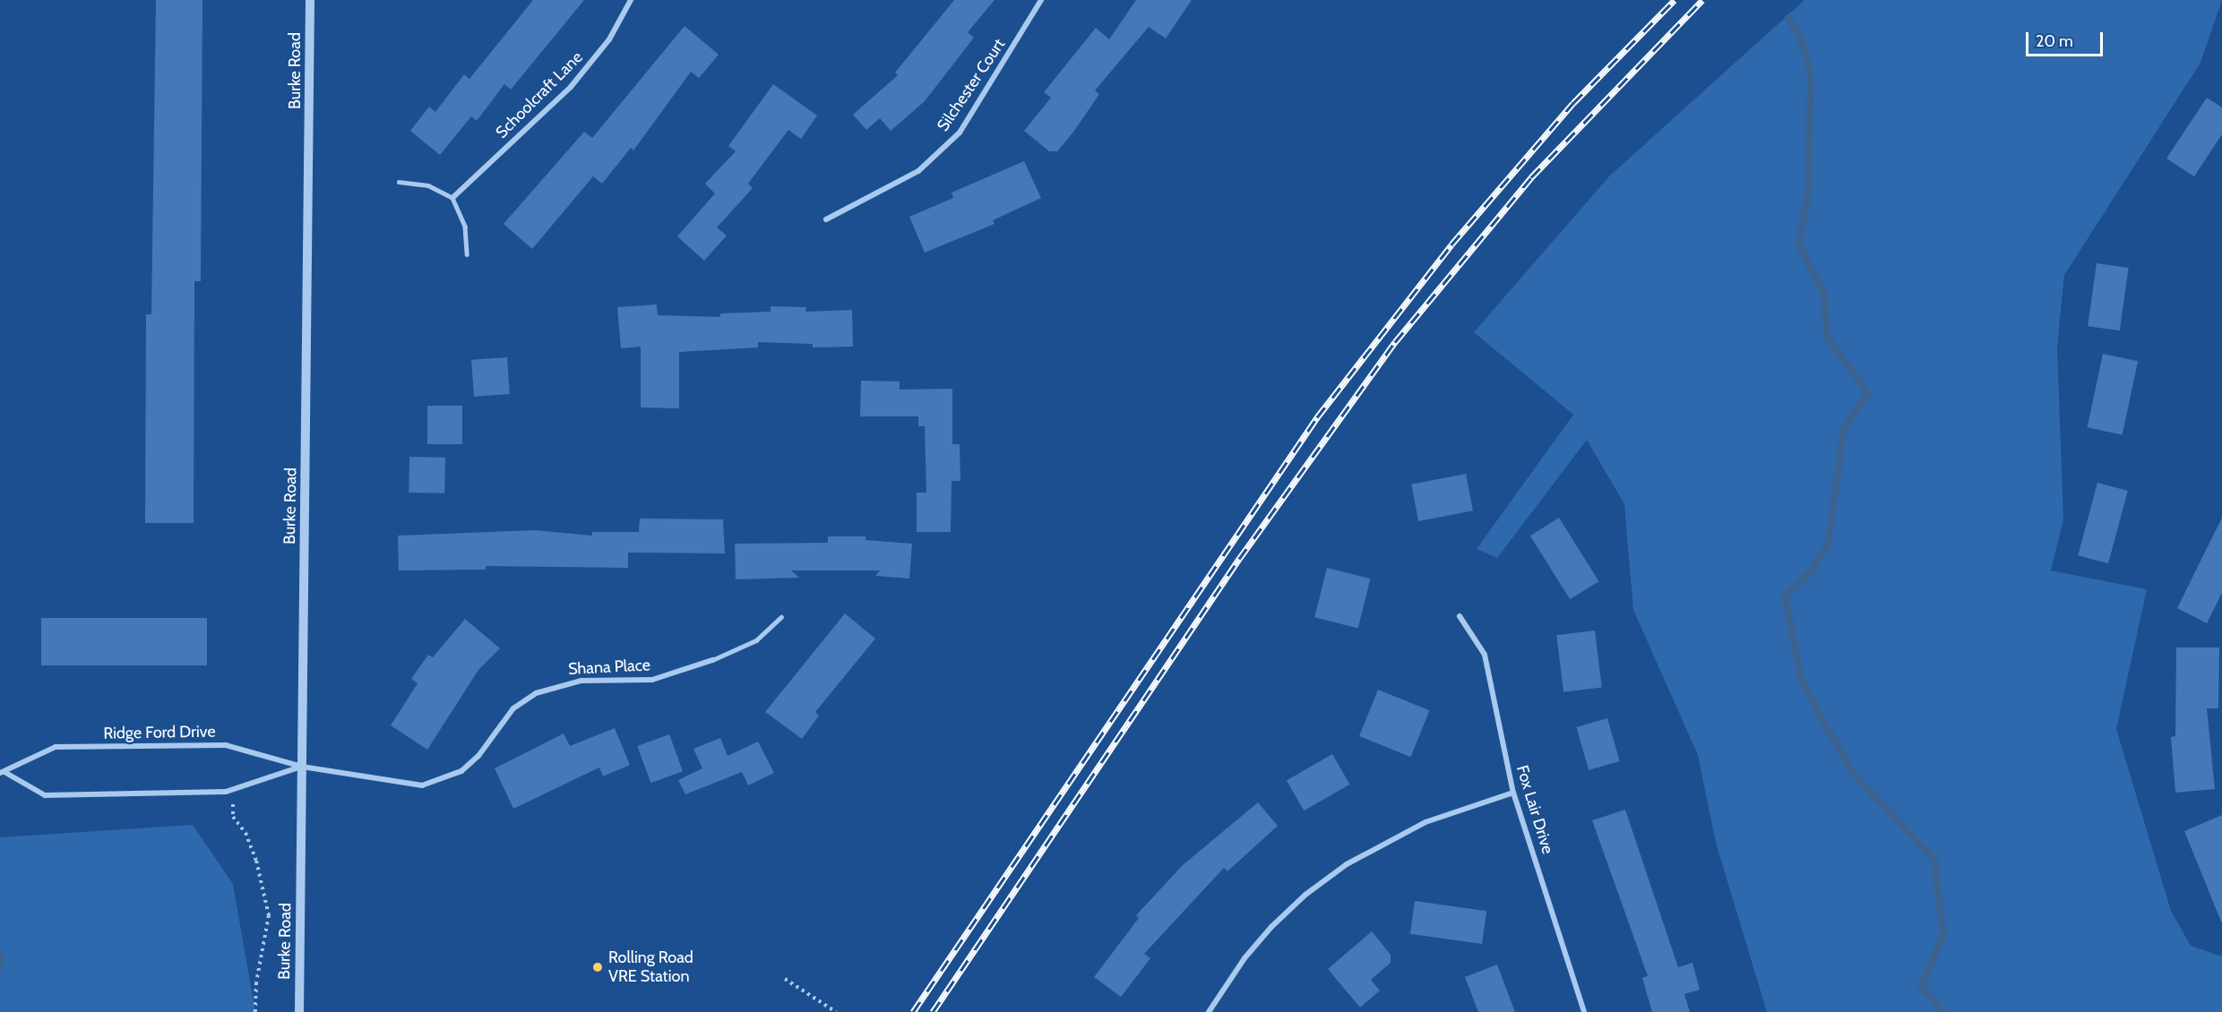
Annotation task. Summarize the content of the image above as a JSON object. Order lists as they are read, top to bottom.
{
  "streets": {
    "street": [
      "Burke Road",
      "Silchester Court",
      "Schoolcraft Lane",
      "Shana Place",
      "Ridge Ford Drive",
      "Fox Lair Drive"
    ]
  },
  "crossings": [
    ["Burke Road", "Shana Place"],
    ["Burke Road", "Ridge Ford Drive"],
    ["Shana Place", "Ridge Ford Drive"]
  ],
  "places": ["Rolling Road VRE Station"],
  "scale_bar": "20 m"
}
